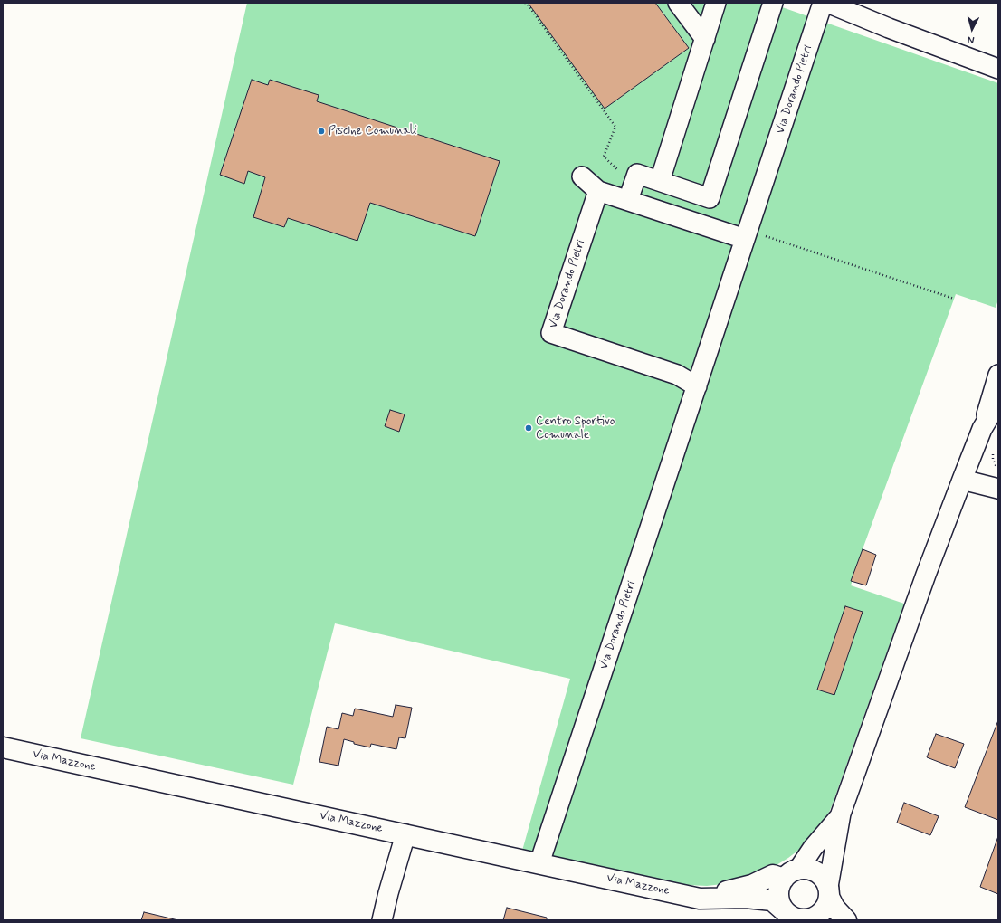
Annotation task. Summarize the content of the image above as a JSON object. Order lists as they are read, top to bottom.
{
  "streets": {
    "main road": ["Via Mazzone"],
    "street": ["Via Dorando Pietri"]
  },
  "crossings": [
    ["Via Dorando Pietri", "Via Mazzone"]
  ],
  "places": ["Piscine Comunali", "Centro Sportivo Comunale"],
  "north": "bottom"
}
